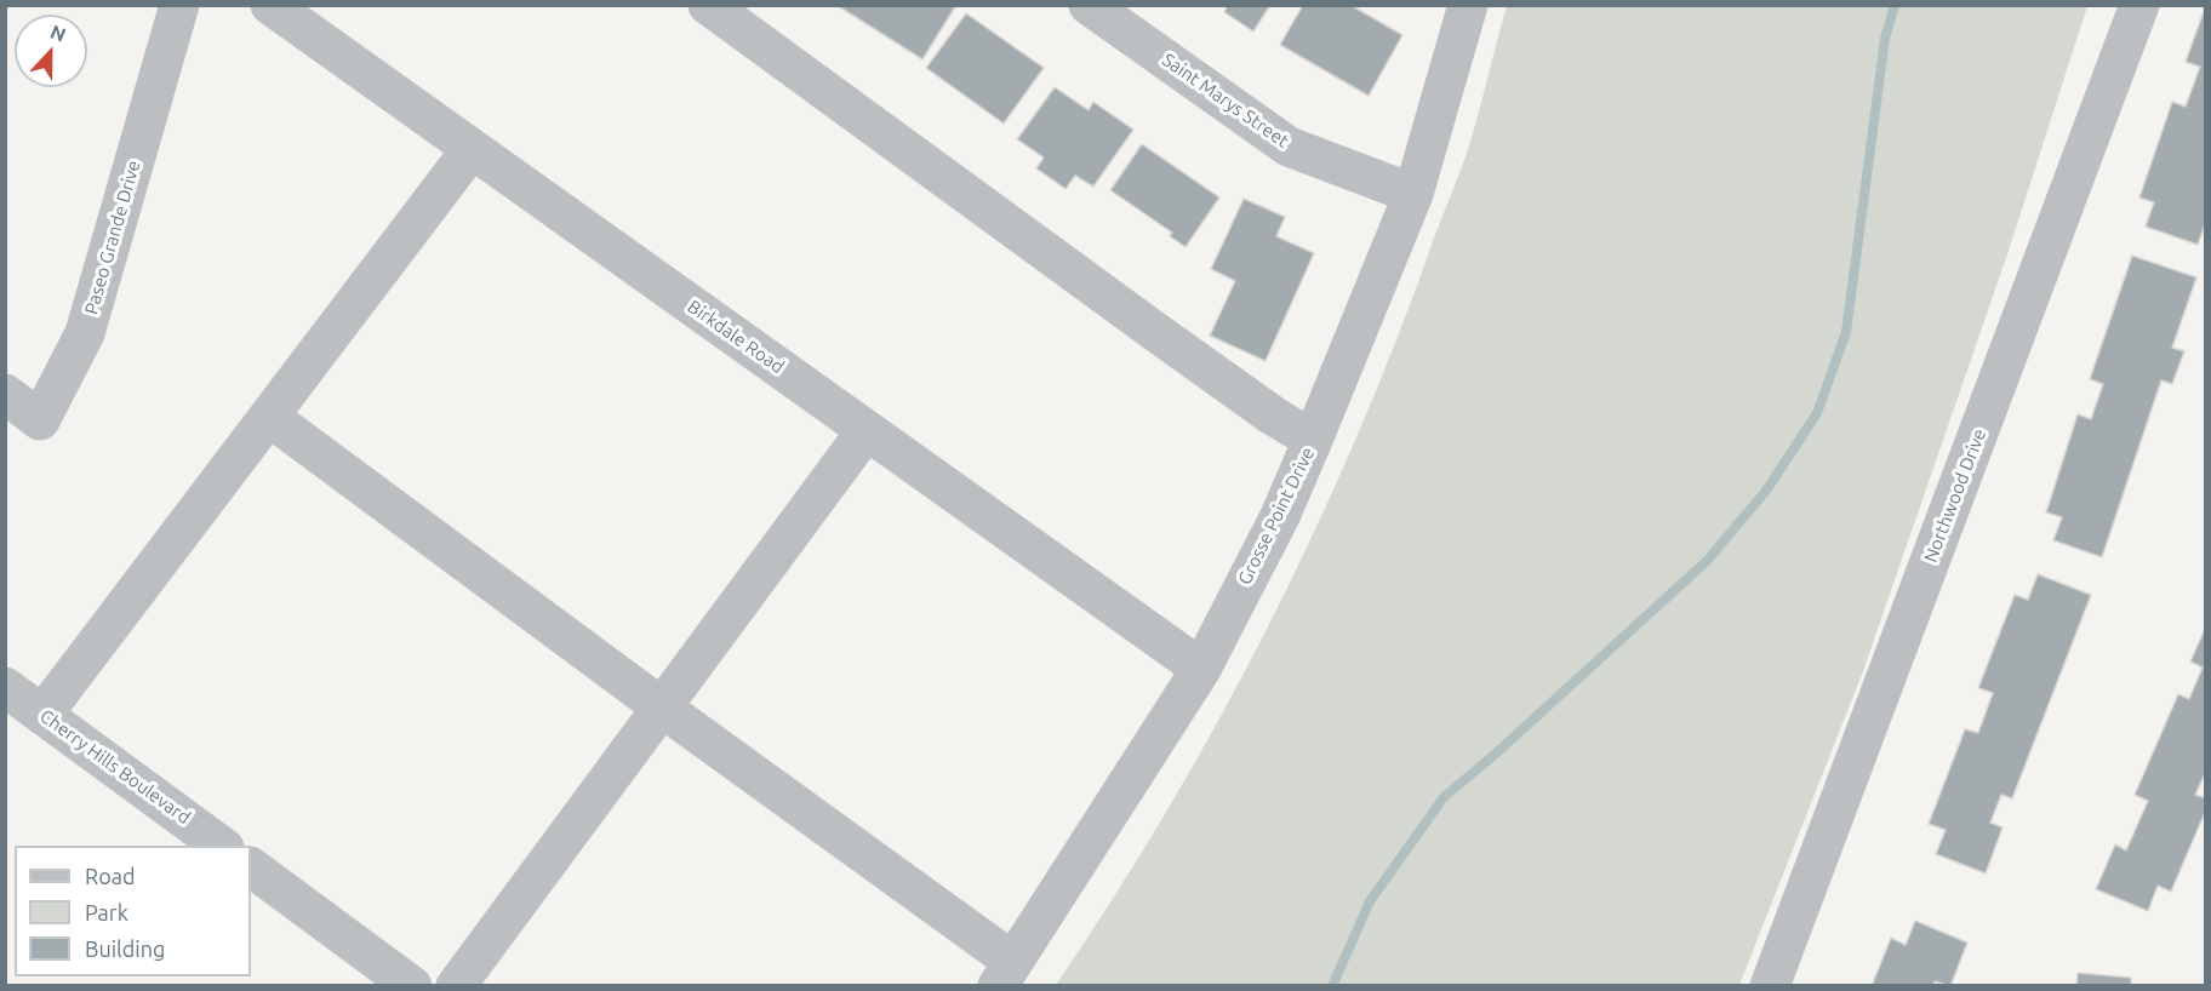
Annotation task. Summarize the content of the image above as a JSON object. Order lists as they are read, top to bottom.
{
  "streets": {
    "street": [
      "Saint Marys Street",
      "Paseo Grande Drive",
      "Birkdale Road",
      "Northwood Drive",
      "Grosse Point Drive",
      "Cherry Hills Boulevard"
    ]
  },
  "crossings": [
    ["Saint Marys Street", "Grosse Point Drive"],
    ["Birkdale Road", "Grosse Point Drive"]
  ],
  "legend": ["Road", "Park", "Building"],
  "north": "top"
}
